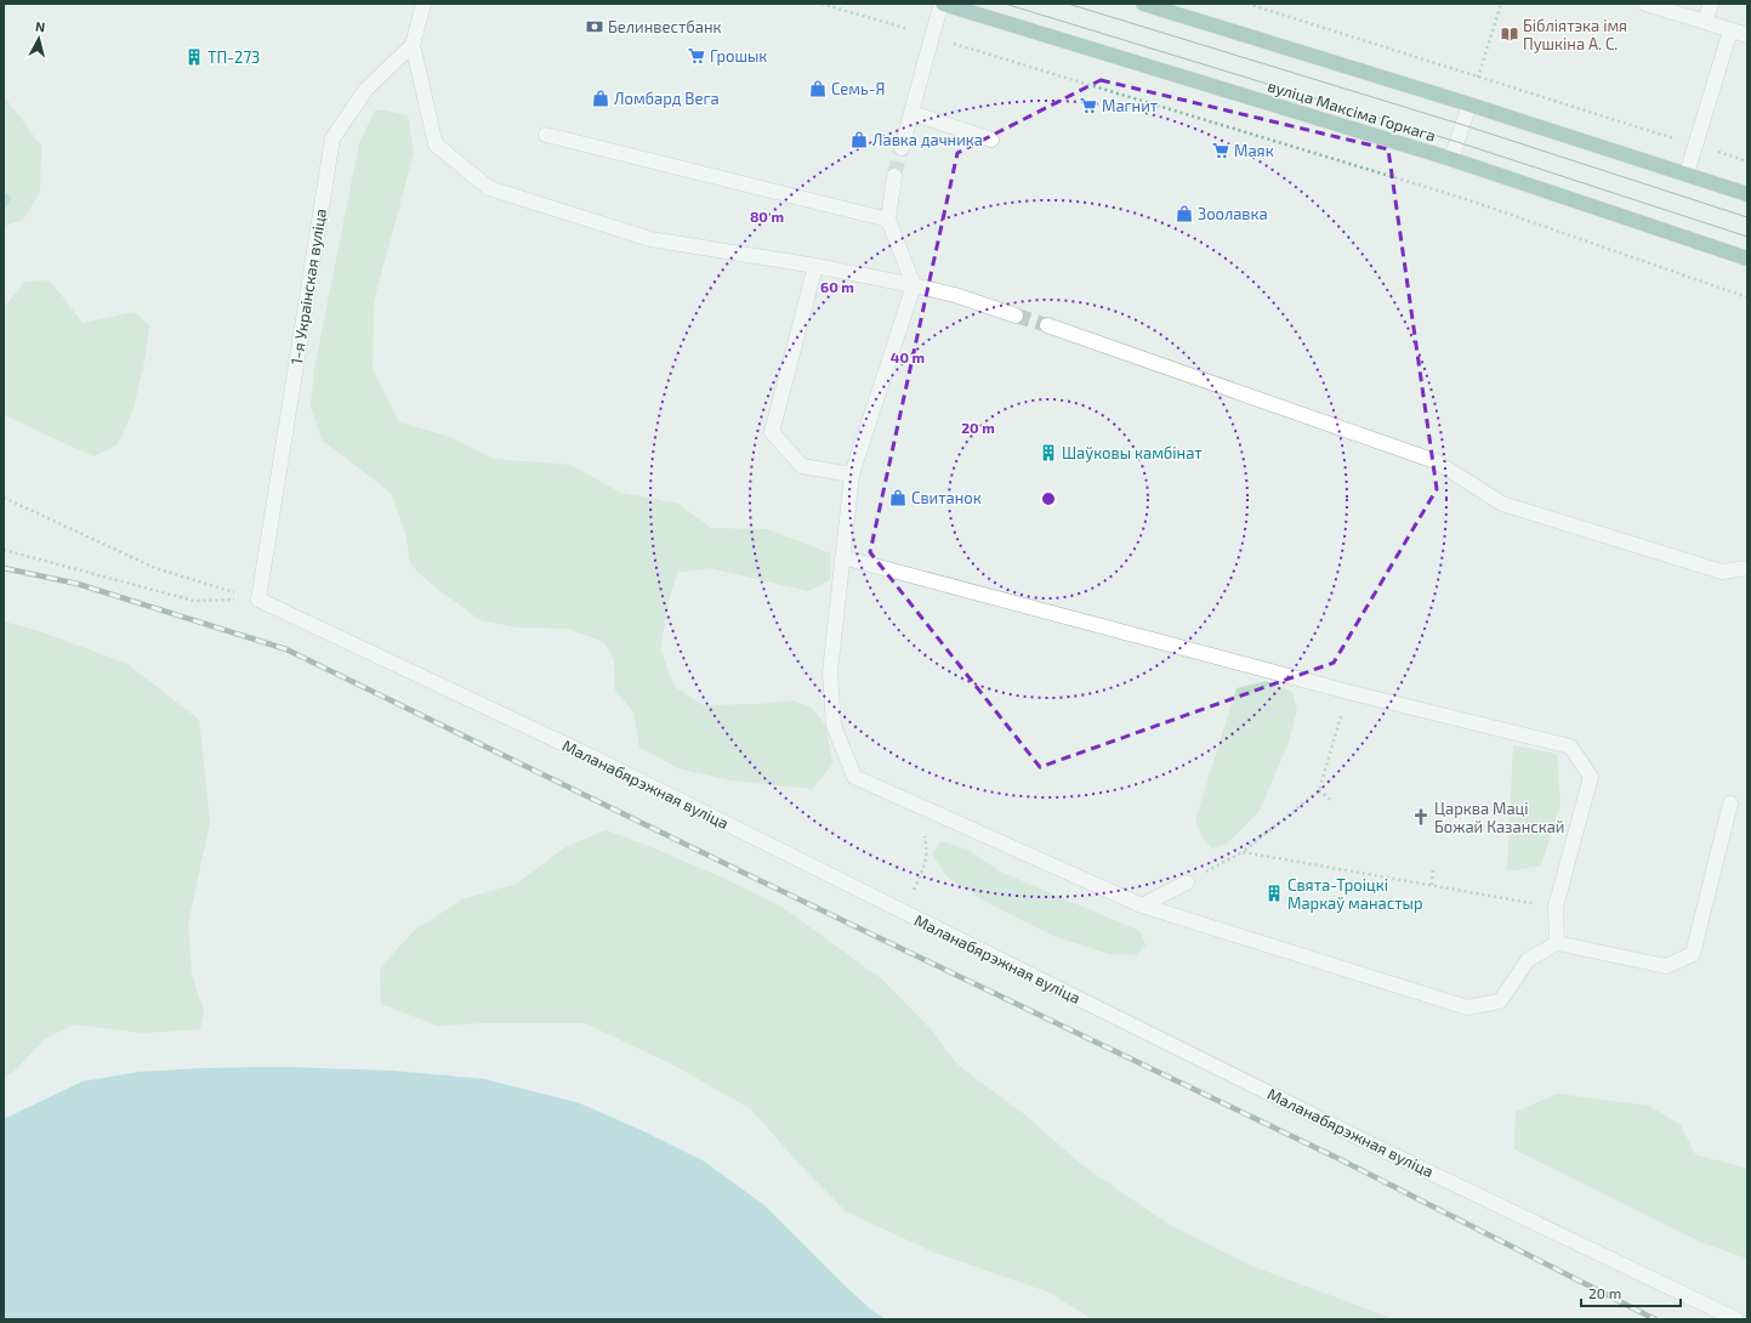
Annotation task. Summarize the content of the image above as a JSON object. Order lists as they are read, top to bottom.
{
  "streets": {
    "main road": ["вуліца Максіма Горкага"],
    "street": ["1-я Украінская вуліца", "Маланабярэжная вуліца"]
  },
  "crossings": [
    ["1-я Украінская вуліца", "Маланабярэжная вуліца"]
  ],
  "places": {
    "bank": ["Белинвестбанк"],
    "library": ["Бібліятэка імя Пушкіна А. С."],
    "supermarket": ["Грошык", "Магнит", "Маяк"],
    "building": ["ТП-273", "Шаўковы камбінат", "Свята-Троіцкі Маркаў манастыр"],
    "shop": [
      "Семь-Я",
      "Ломбард Вега",
      "Лавка дачника",
      "Зоолавка",
      "Свитанок"
    ],
    "church": ["Царква Маці Божай Казанскай"]
  },
  "scale_bar": "20 m",
  "north": "top",
  "rings": [
    "80 m",
    "60 m",
    "40 m",
    "20 m"
  ]
}
